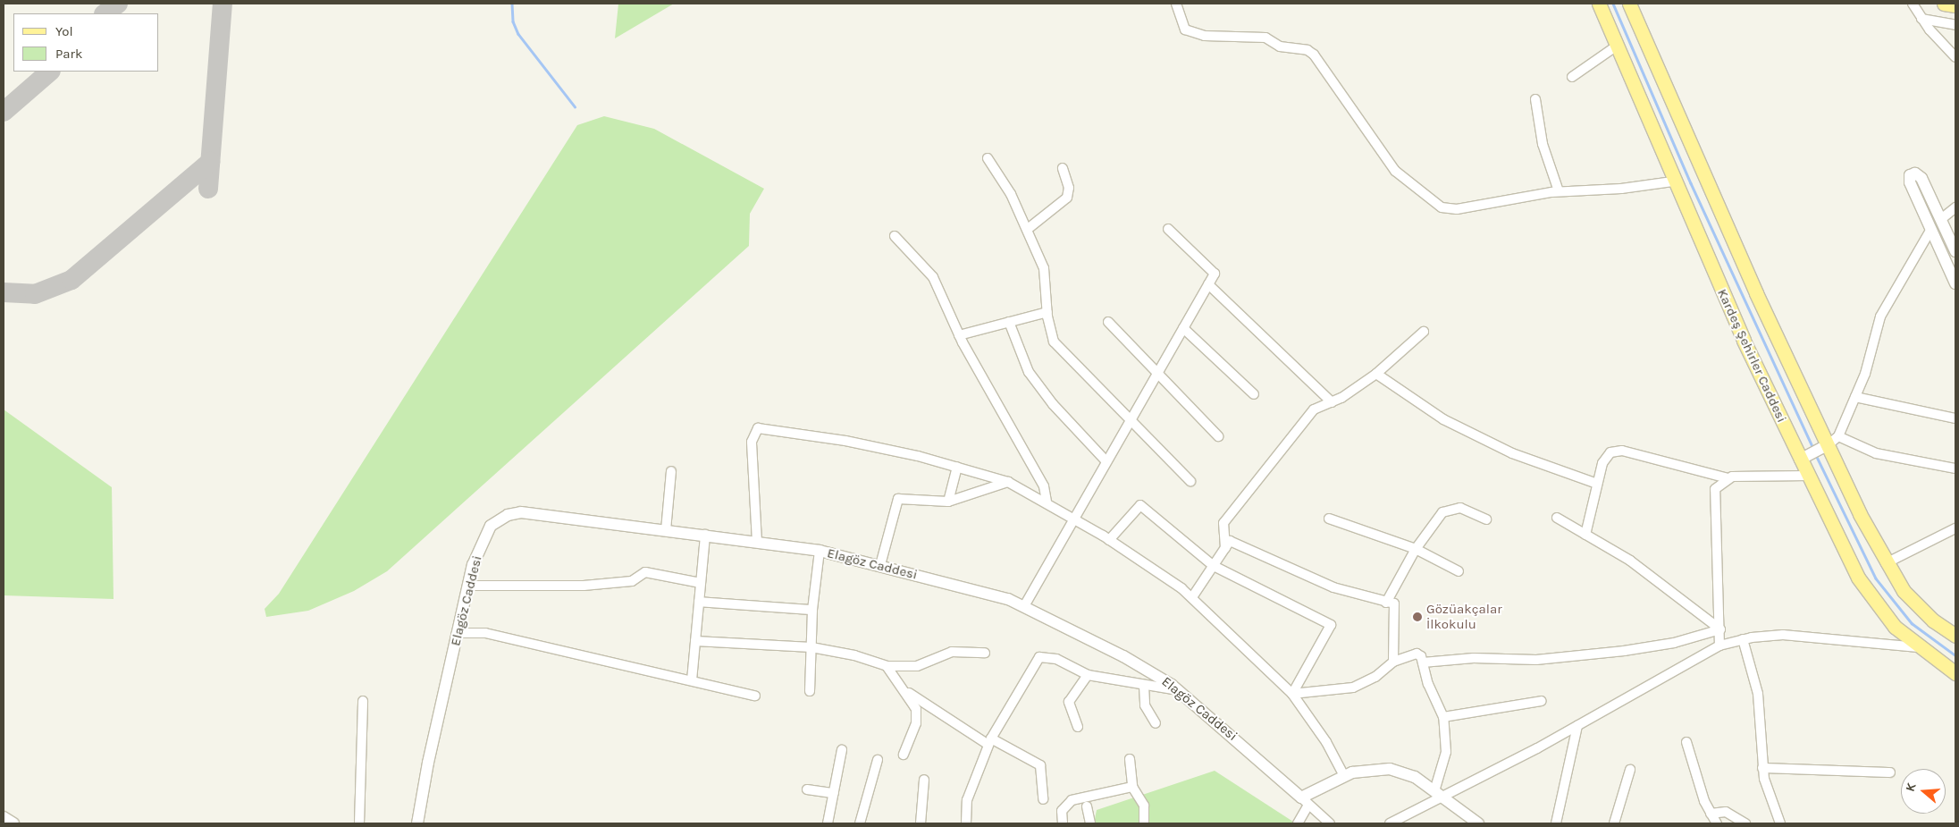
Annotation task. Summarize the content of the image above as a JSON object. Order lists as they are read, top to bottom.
{
  "streets": {
    "main road": ["Kardeş Şehirler Caddesi"],
    "street": ["Elagöz Caddesi"]
  },
  "places": ["Gözüakçalar İlkokulu"],
  "legend": ["Yol", "Park"],
  "north": "left"
}
